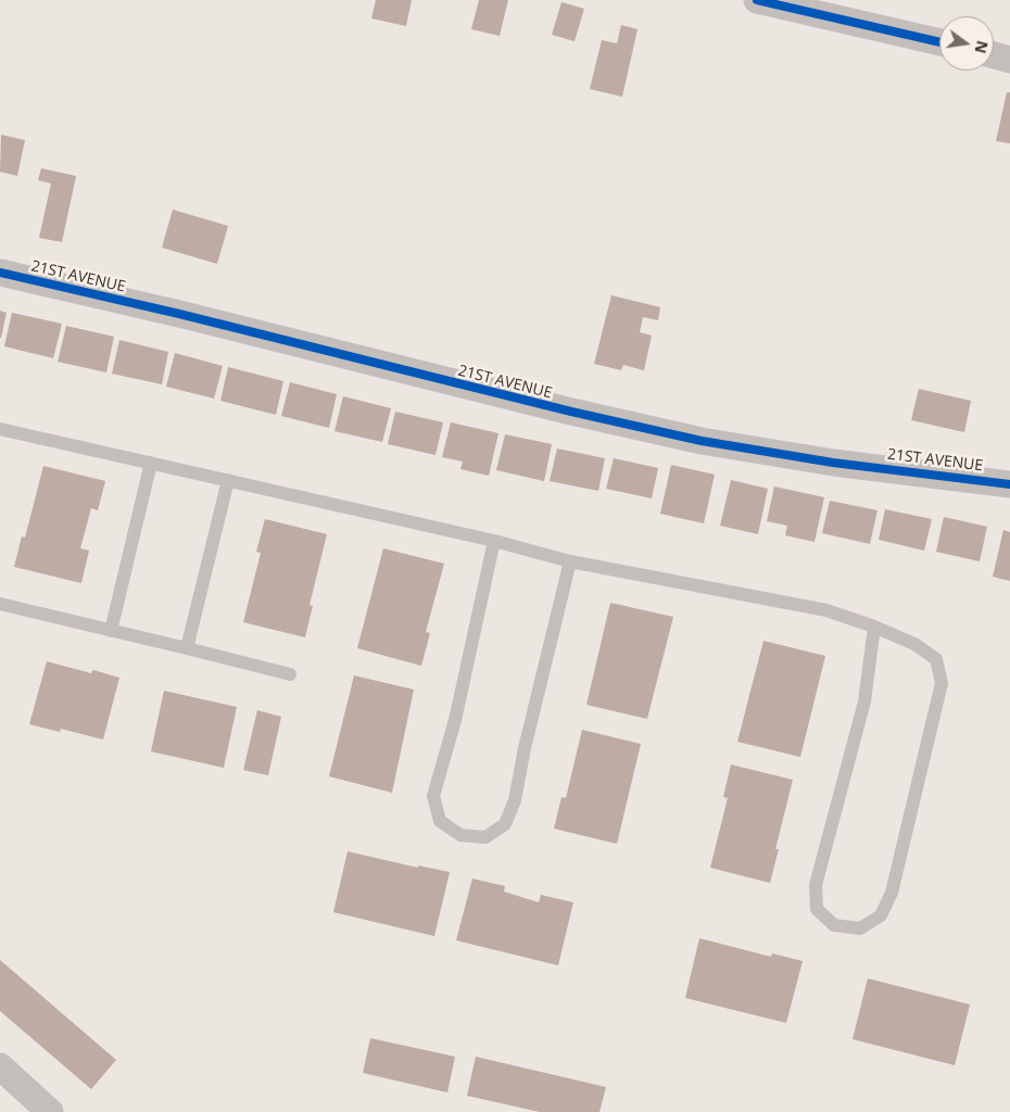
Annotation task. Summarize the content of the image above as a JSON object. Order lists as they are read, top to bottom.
{
  "streets": {
    "street": ["21ST AVENUE"]
  },
  "north": "right"
}
